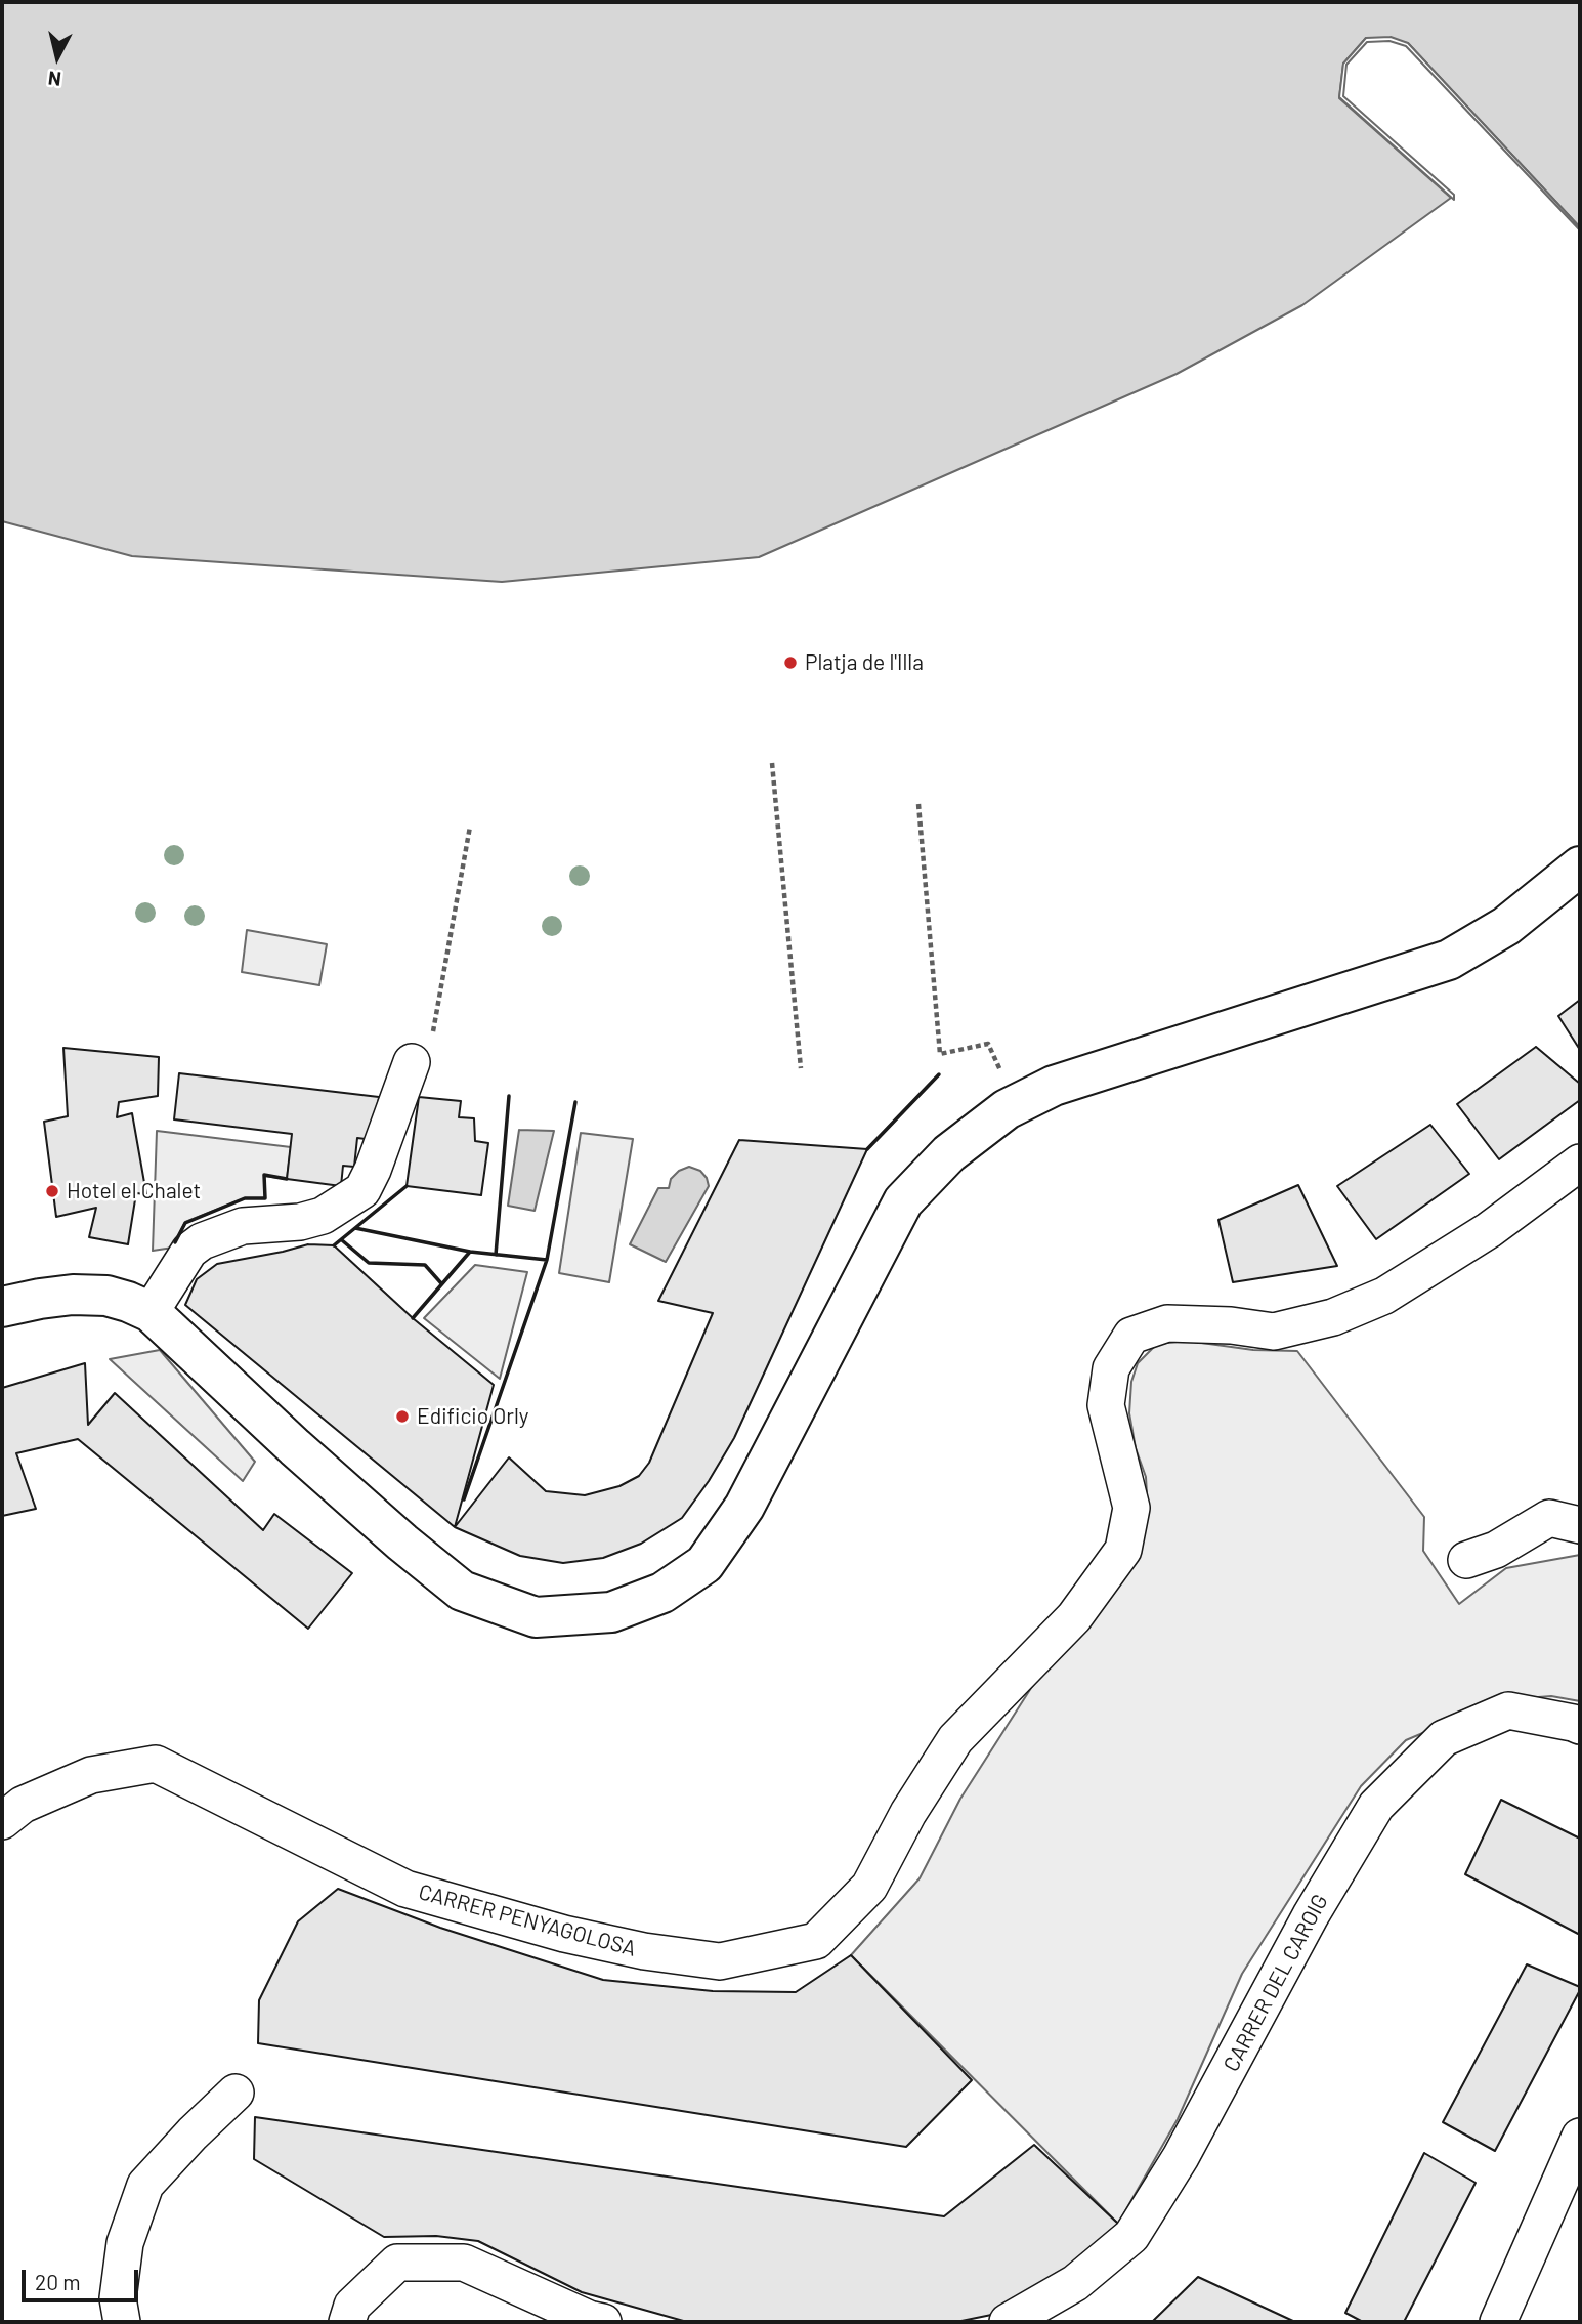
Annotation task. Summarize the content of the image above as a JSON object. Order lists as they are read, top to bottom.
{
  "streets": {
    "street": ["CARRER PENYAGOLOSA", "CARRER DEL CAROIG"]
  },
  "places": ["Platja de l'Illa", "Hotel el Chalet", "Edificio Orly"],
  "scale_bar": "20 m",
  "north": "bottom"
}
